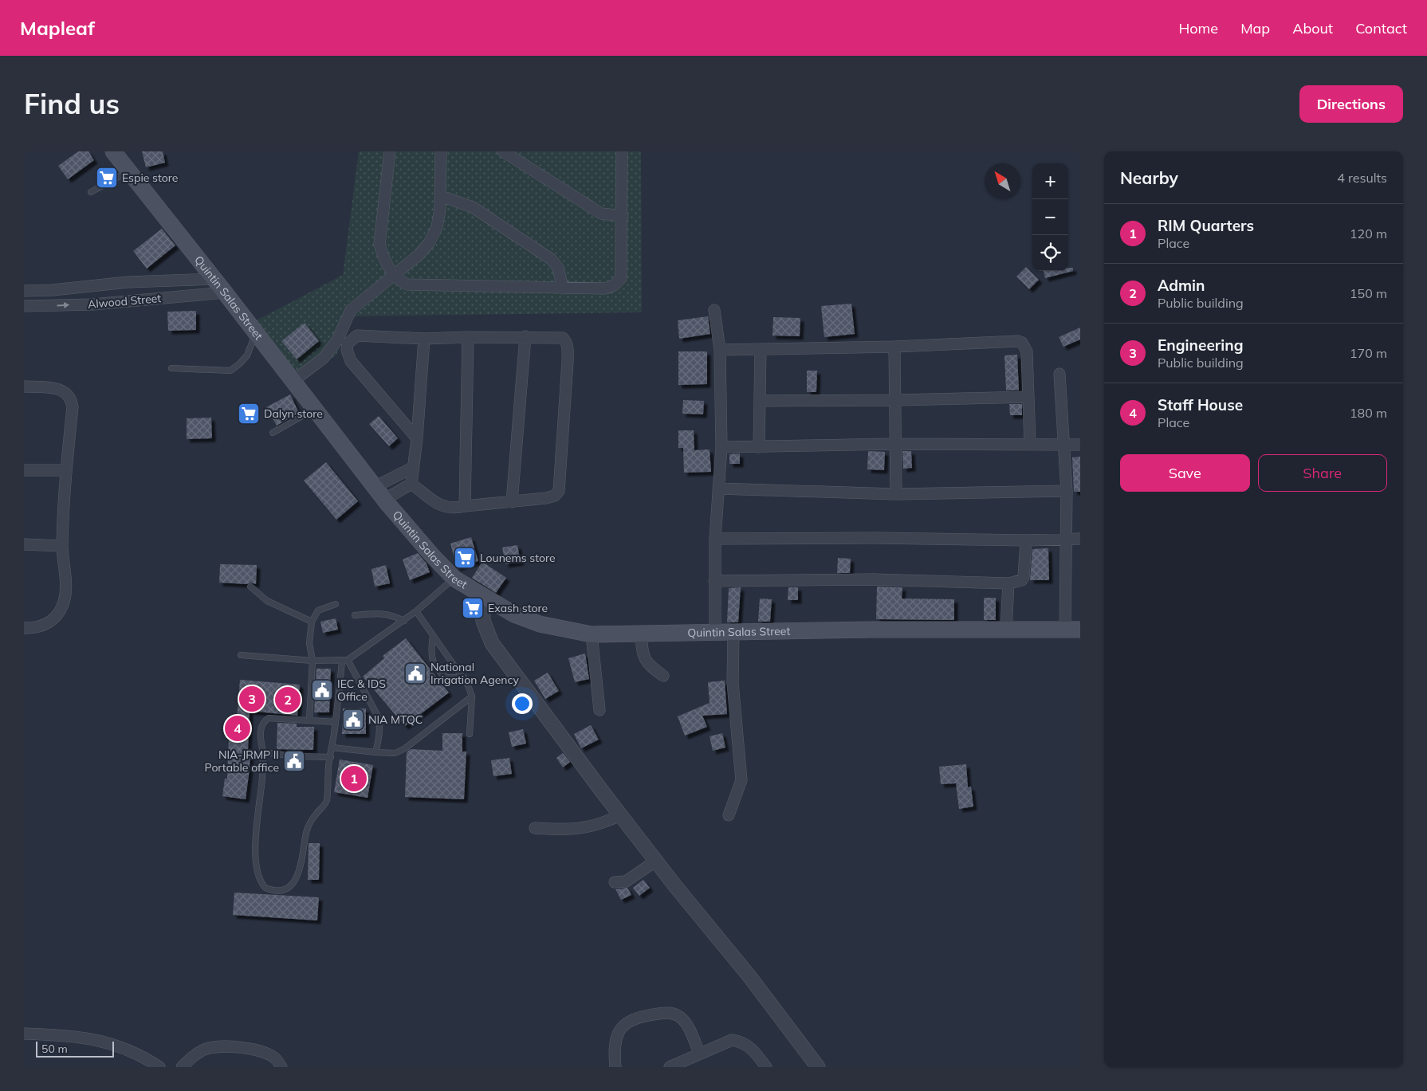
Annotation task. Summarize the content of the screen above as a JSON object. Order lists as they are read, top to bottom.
{
  "streets": {
    "main road": ["Quintin Salas Street"],
    "street": ["Alwood Street"]
  },
  "crossings": [
    ["Quintin Salas Street", "Alwood Street"]
  ],
  "places": {
    "supermarket": [
      "Espie store",
      "Dalyn store",
      "Lounems store",
      "Exash store"
    ],
    "public building": [
      "National Irrigation Agency",
      "IEC & IDS Office",
      "NIA MTQC",
      "NIA-JRMP II Portable office"
    ]
  },
  "scale_bar": "50 m",
  "north": "top left",
  "page": {
    "header": "Mapleaf",
    "nav": [
      "Home",
      "Map",
      "About",
      "Contact"
    ],
    "buttons": [
      "Directions",
      ["Save", "Share"]
    ],
    "title": "Find us",
    "heading": ["Nearby", "4 results"],
    "map_buttons": ["+", "−"],
    "list": [
      {
        "mark": "1",
        "name": "RIM Quarters",
        "note": "Place",
        "value": "120 m"
      },
      {
        "mark": "2",
        "name": "Admin",
        "note": "Public building",
        "value": "150 m"
      },
      {
        "mark": "3",
        "name": "Engineering",
        "note": "Public building",
        "value": "170 m"
      },
      {
        "mark": "4",
        "name": "Staff House",
        "note": "Place",
        "value": "180 m"
      }
    ],
    "pins": [
      "3",
      "2",
      "4",
      "1"
    ],
    "scale": "50 m"
  }
}
